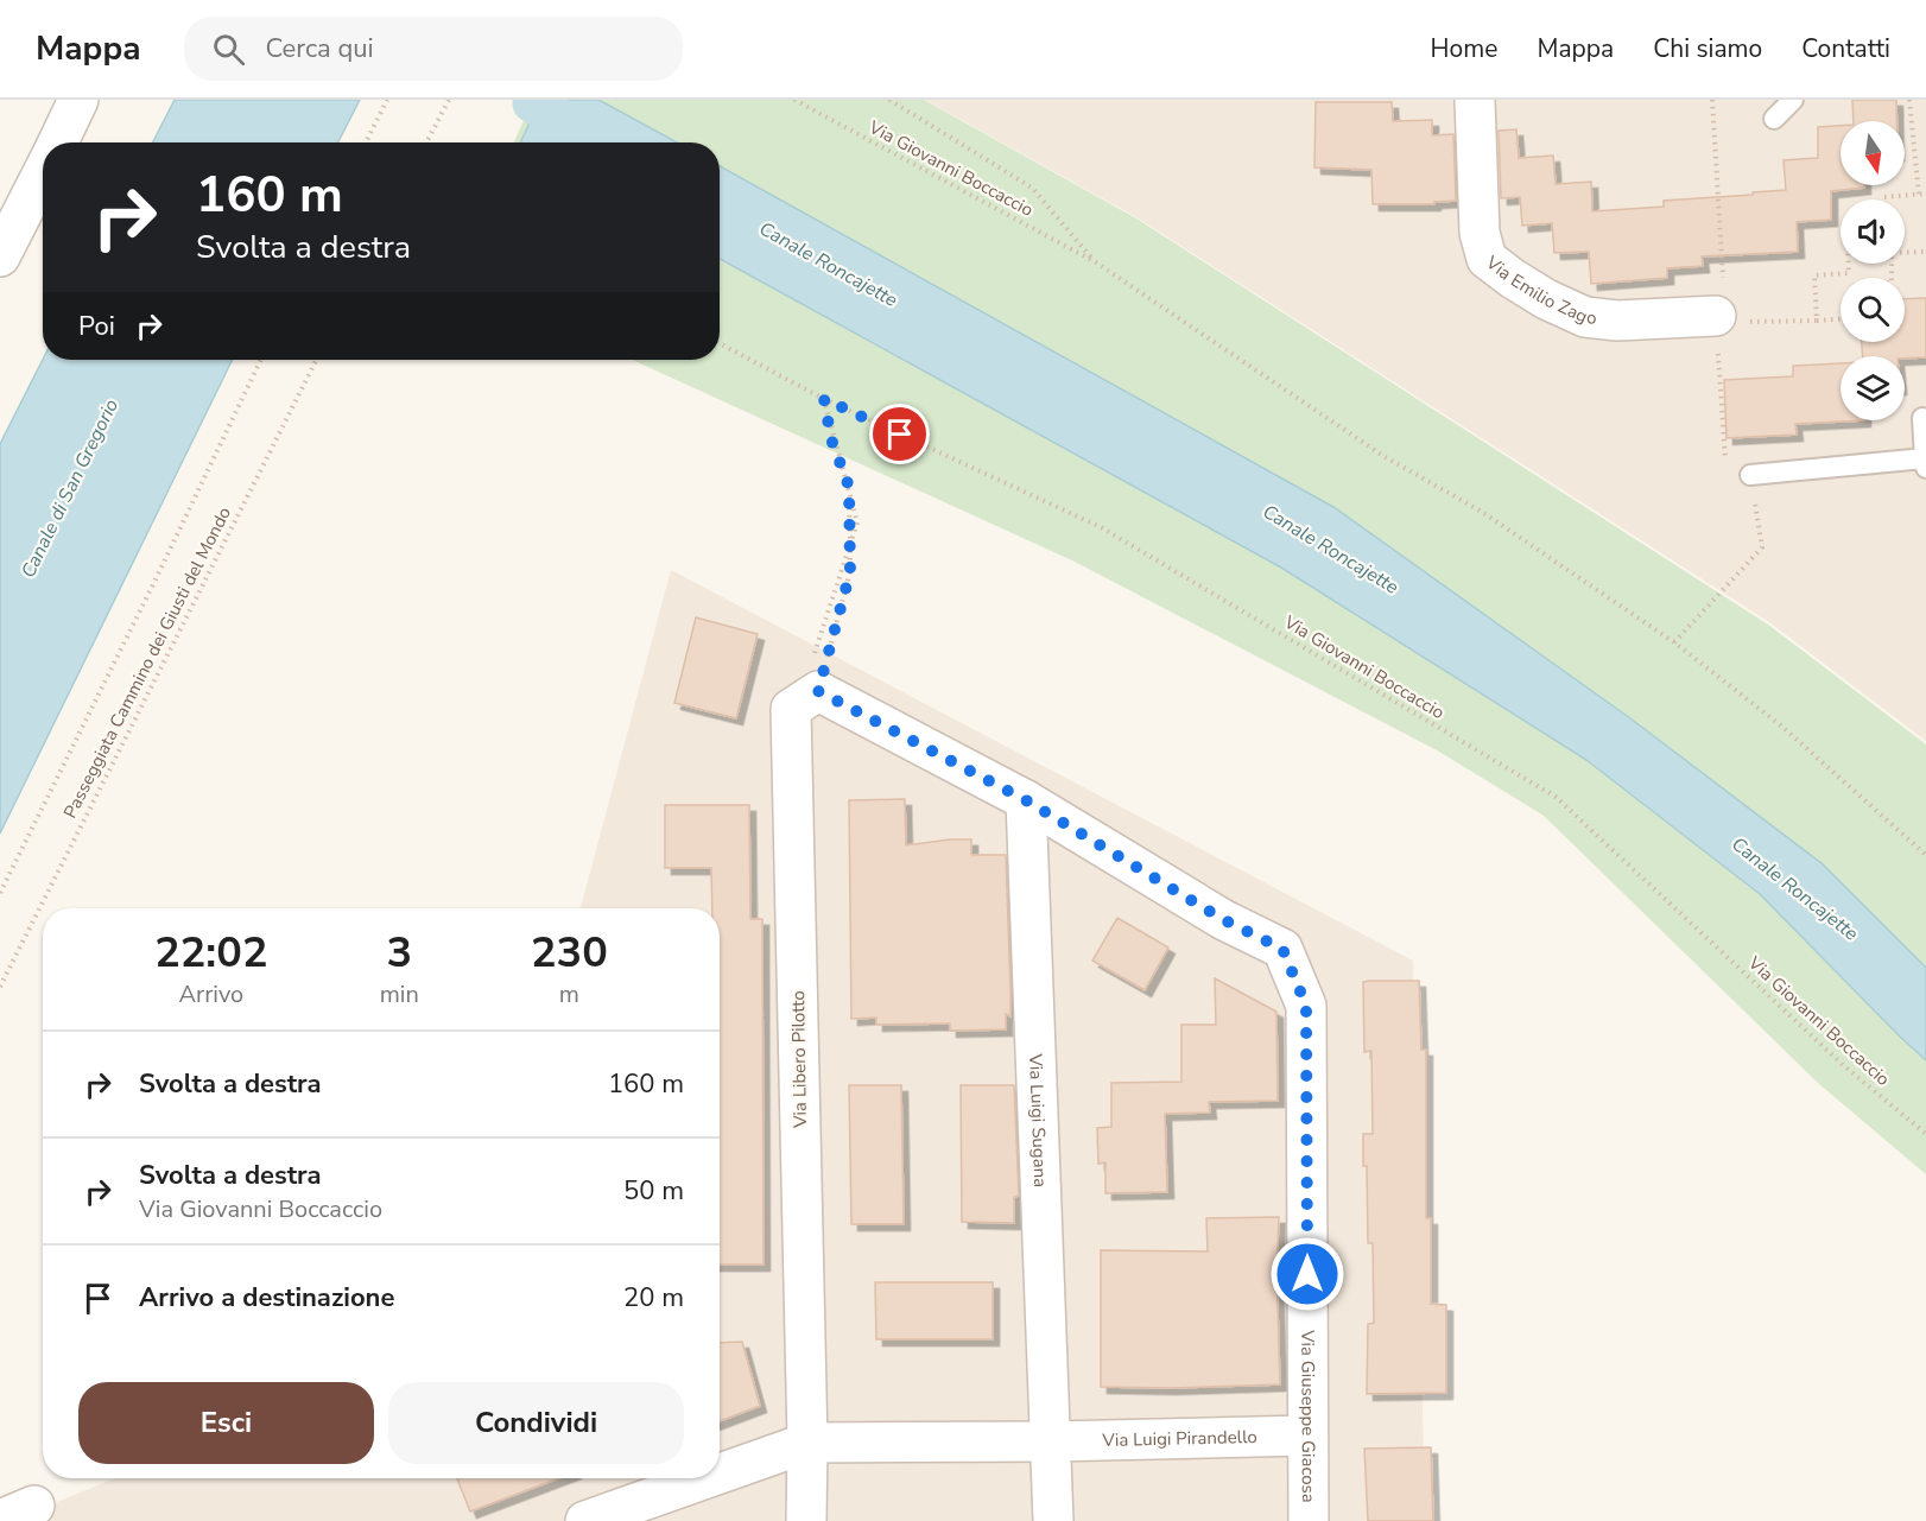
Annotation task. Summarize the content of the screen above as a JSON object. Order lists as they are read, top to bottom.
{
  "streets": {
    "street": [
      "Via Emilio Zago",
      "Via Libero Pilotto",
      "Via Luigi Sugana",
      "Via Giuseppe Giacosa",
      "Via Luigi Pirandello"
    ],
    "path": ["Via Giovanni Boccaccio", "Passeggiata Cammino dei Giusti del Mondo"]
  },
  "crossings": [
    ["Via Libero Pilotto", "Via Giuseppe Giacosa"],
    ["Via Libero Pilotto", "Via Luigi Pirandello"],
    ["Via Luigi Sugana", "Via Giuseppe Giacosa"],
    ["Via Luigi Sugana", "Via Luigi Pirandello"],
    ["Via Giuseppe Giacosa", "Via Luigi Pirandello"]
  ],
  "water": ["Canale Roncajette", "Canale di San Gregorio"],
  "north": "bottom",
  "page": {
    "header": "Mappa",
    "search": "Cerca qui",
    "nav": [
      "Home",
      "Mappa",
      "Chi siamo",
      "Contatti"
    ],
    "turn": ["160 m", "Svolta a destra"],
    "then": "Poi",
    "eta": [
      "22:02",
      "Arrivo",
      "3",
      "min",
      "230",
      "m"
    ],
    "list": [
      {
        "name": "Svolta a destra",
        "value": "160 m"
      },
      {
        "name": "Svolta a destra",
        "note": "Via Giovanni Boccaccio",
        "value": "50 m"
      },
      {
        "name": "Arrivo a destinazione",
        "value": "20 m"
      }
    ],
    "buttons": ["Esci", "Condividi"]
  }
}
